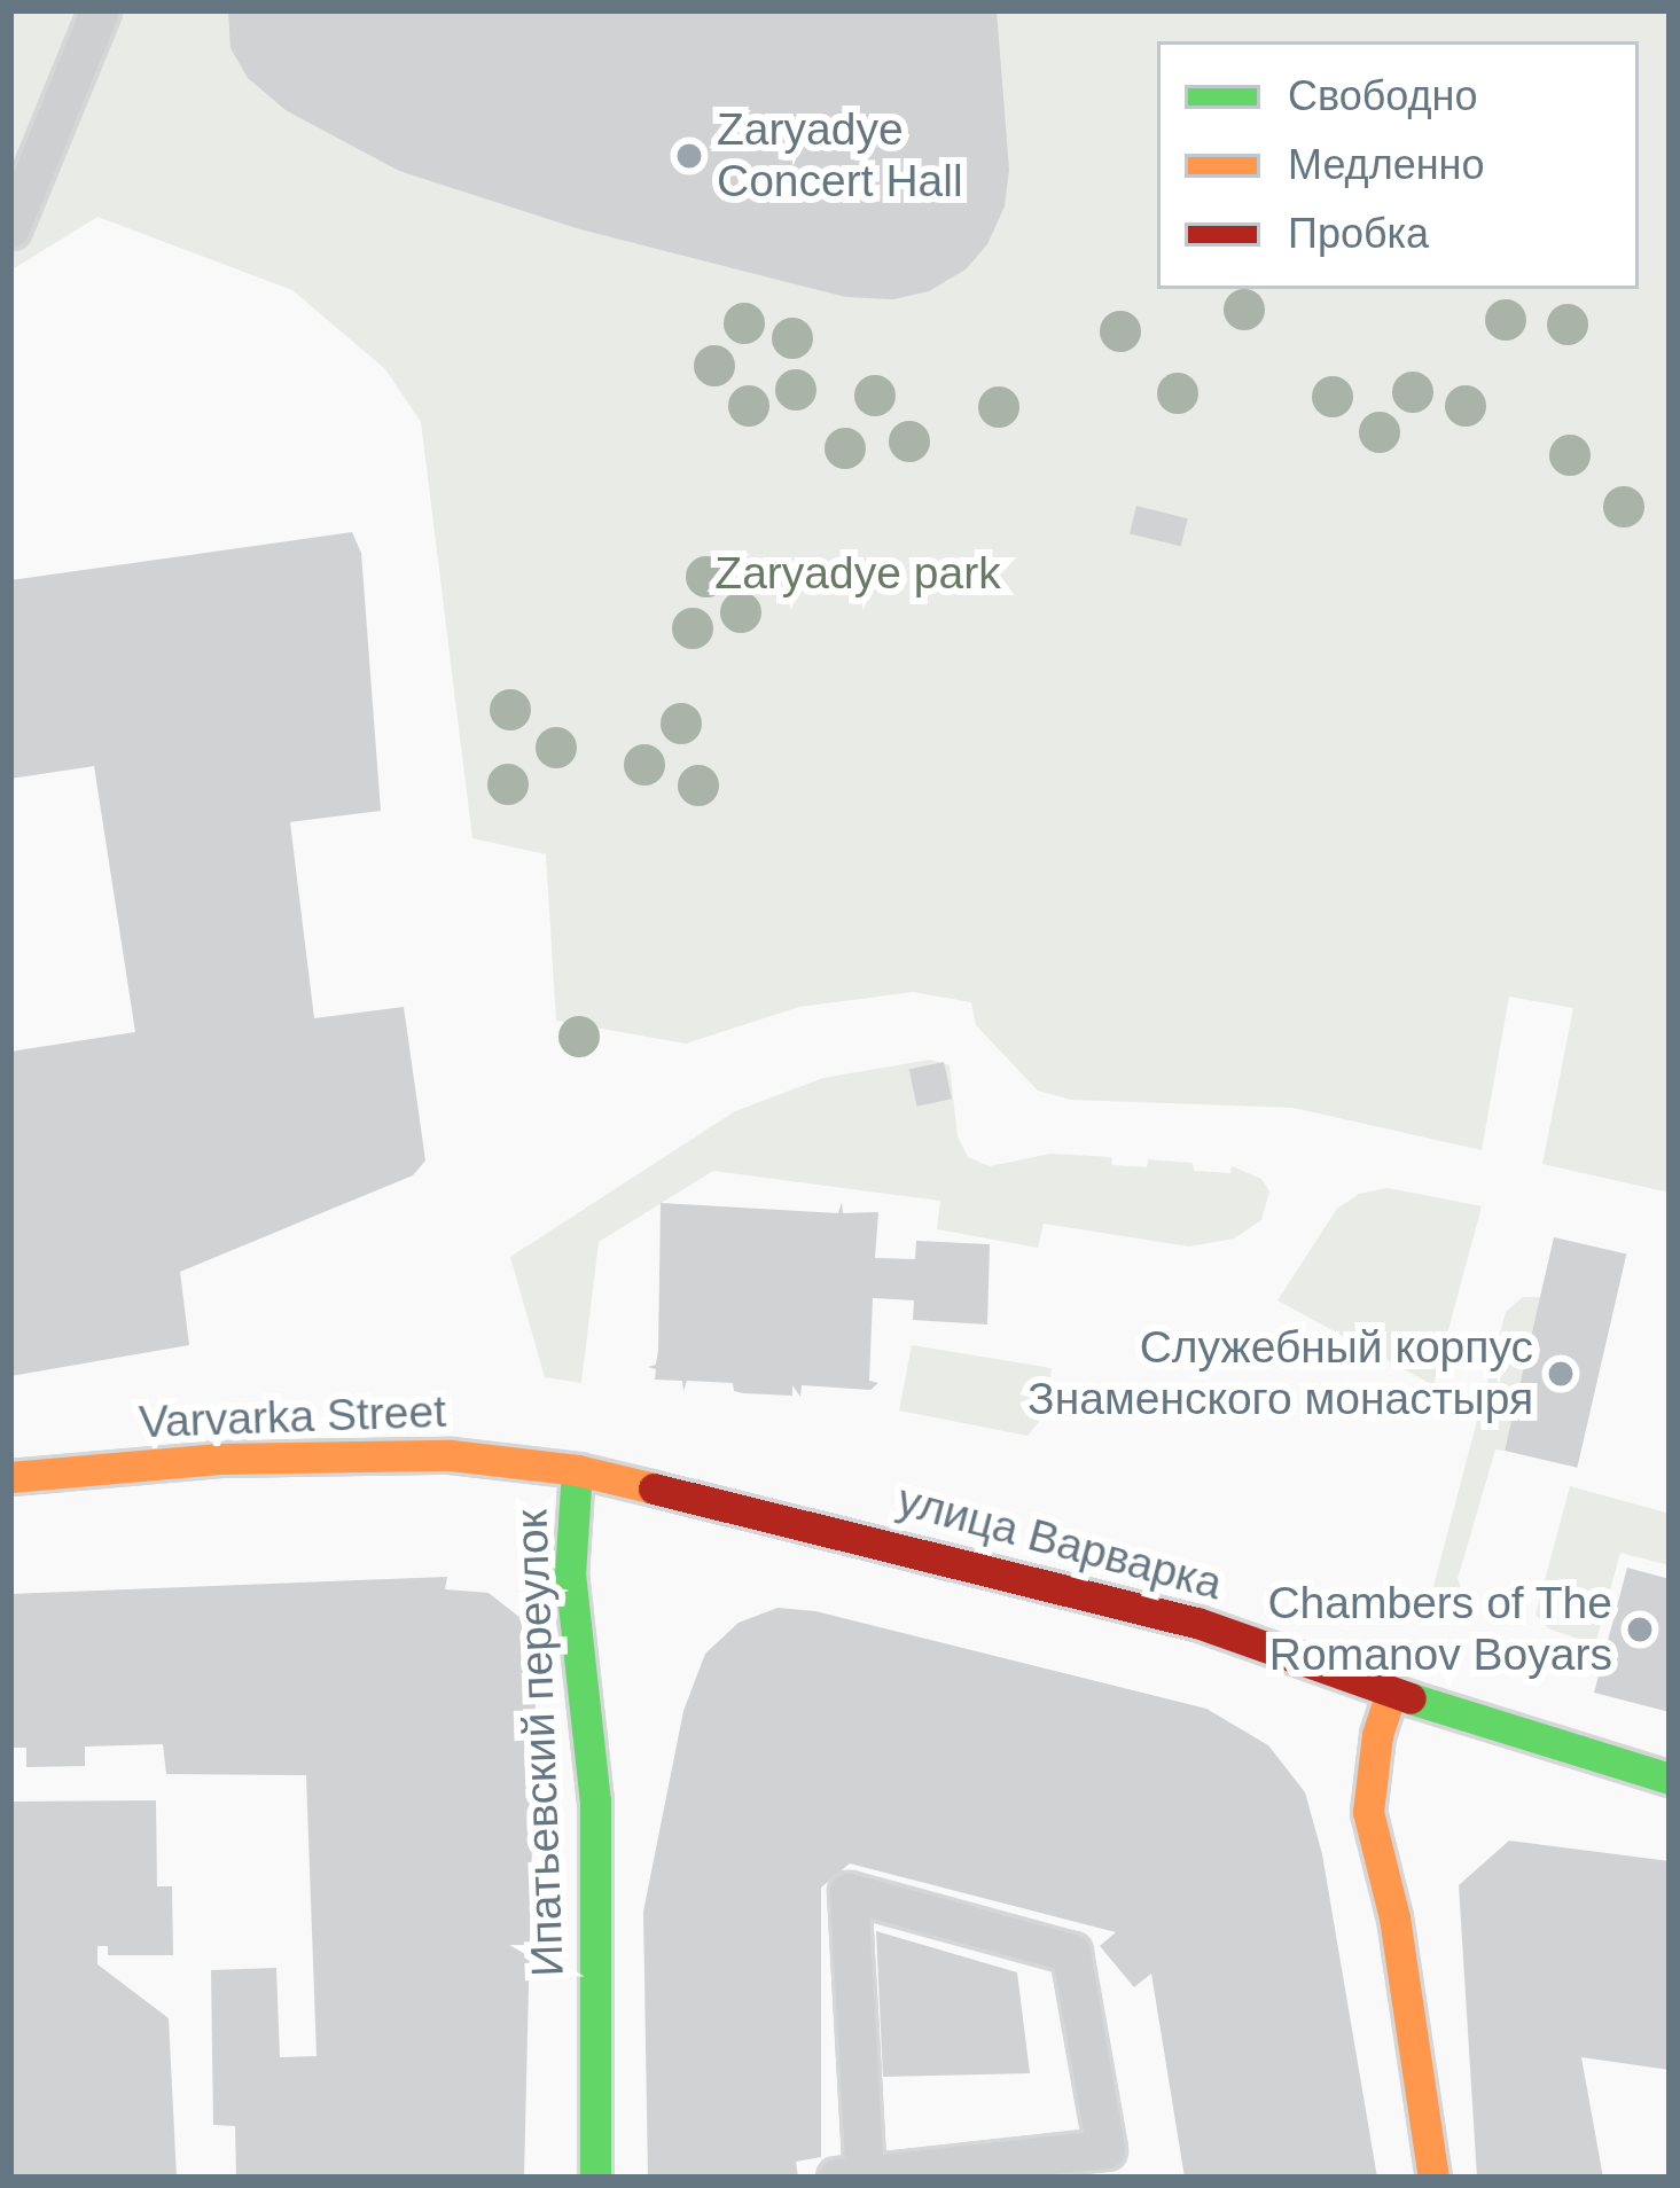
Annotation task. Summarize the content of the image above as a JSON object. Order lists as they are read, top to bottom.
{
  "streets": {
    "street": ["Varvarka Street", "улица Варварка", "Ипатьевский переулок"]
  },
  "crossings": [
    ["Varvarka Street", "улица Варварка"],
    ["Varvarka Street", "Ипатьевский переулок"],
    ["улица Варварка", "Ипатьевский переулок"]
  ],
  "parks": ["Zaryadye park"],
  "places": ["Zaryadye Concert Hall", "Служебный корпус Знаменского монастыря", "Chambers of The Romanov Boyars"],
  "legend": ["Свободно", "Медленно", "Пробка"]
}
